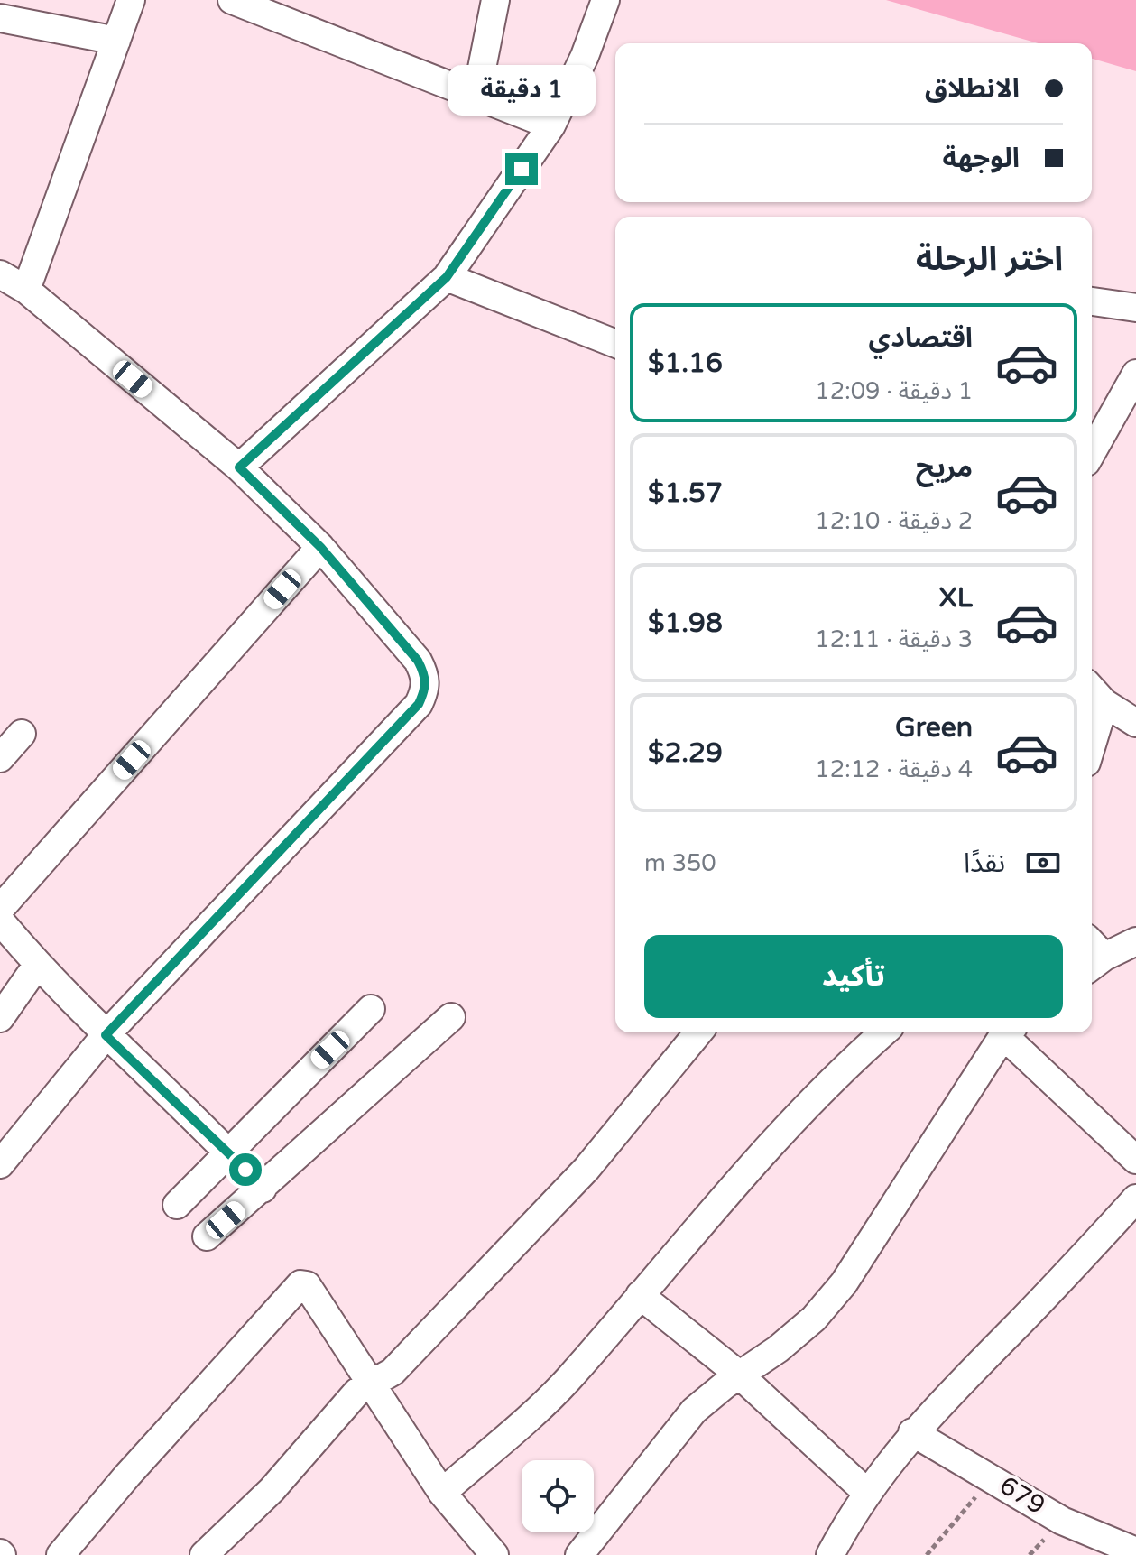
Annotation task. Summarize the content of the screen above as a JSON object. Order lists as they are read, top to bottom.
{
  "streets": {
    "street": ["679"]
  },
  "page": {
    "banner": ["الانطلاق", "الوجهة"],
    "bubble": "1 دقيقة",
    "heading": "اختر الرحلة",
    "list": [
      {
        "name": "اقتصادي",
        "note": "1 دقيقة · 12:09",
        "value": "$1.16"
      },
      {
        "name": "مريح",
        "note": "2 دقيقة · 12:10",
        "value": "$1.57"
      },
      {
        "name": "XL",
        "note": "3 دقيقة · 12:11",
        "value": "$1.98"
      },
      {
        "name": "Green",
        "note": "4 دقيقة · 12:12",
        "value": "$2.29"
      }
    ],
    "pay": ["نقدًا", "350 m"],
    "buttons": "تأكيد"
  }
}
